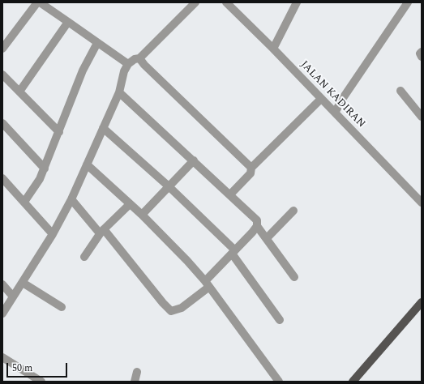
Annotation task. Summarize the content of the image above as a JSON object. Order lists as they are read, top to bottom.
{
  "streets": {
    "street": ["JALAN KADIRAN"]
  },
  "scale_bar": "50 m"
}
